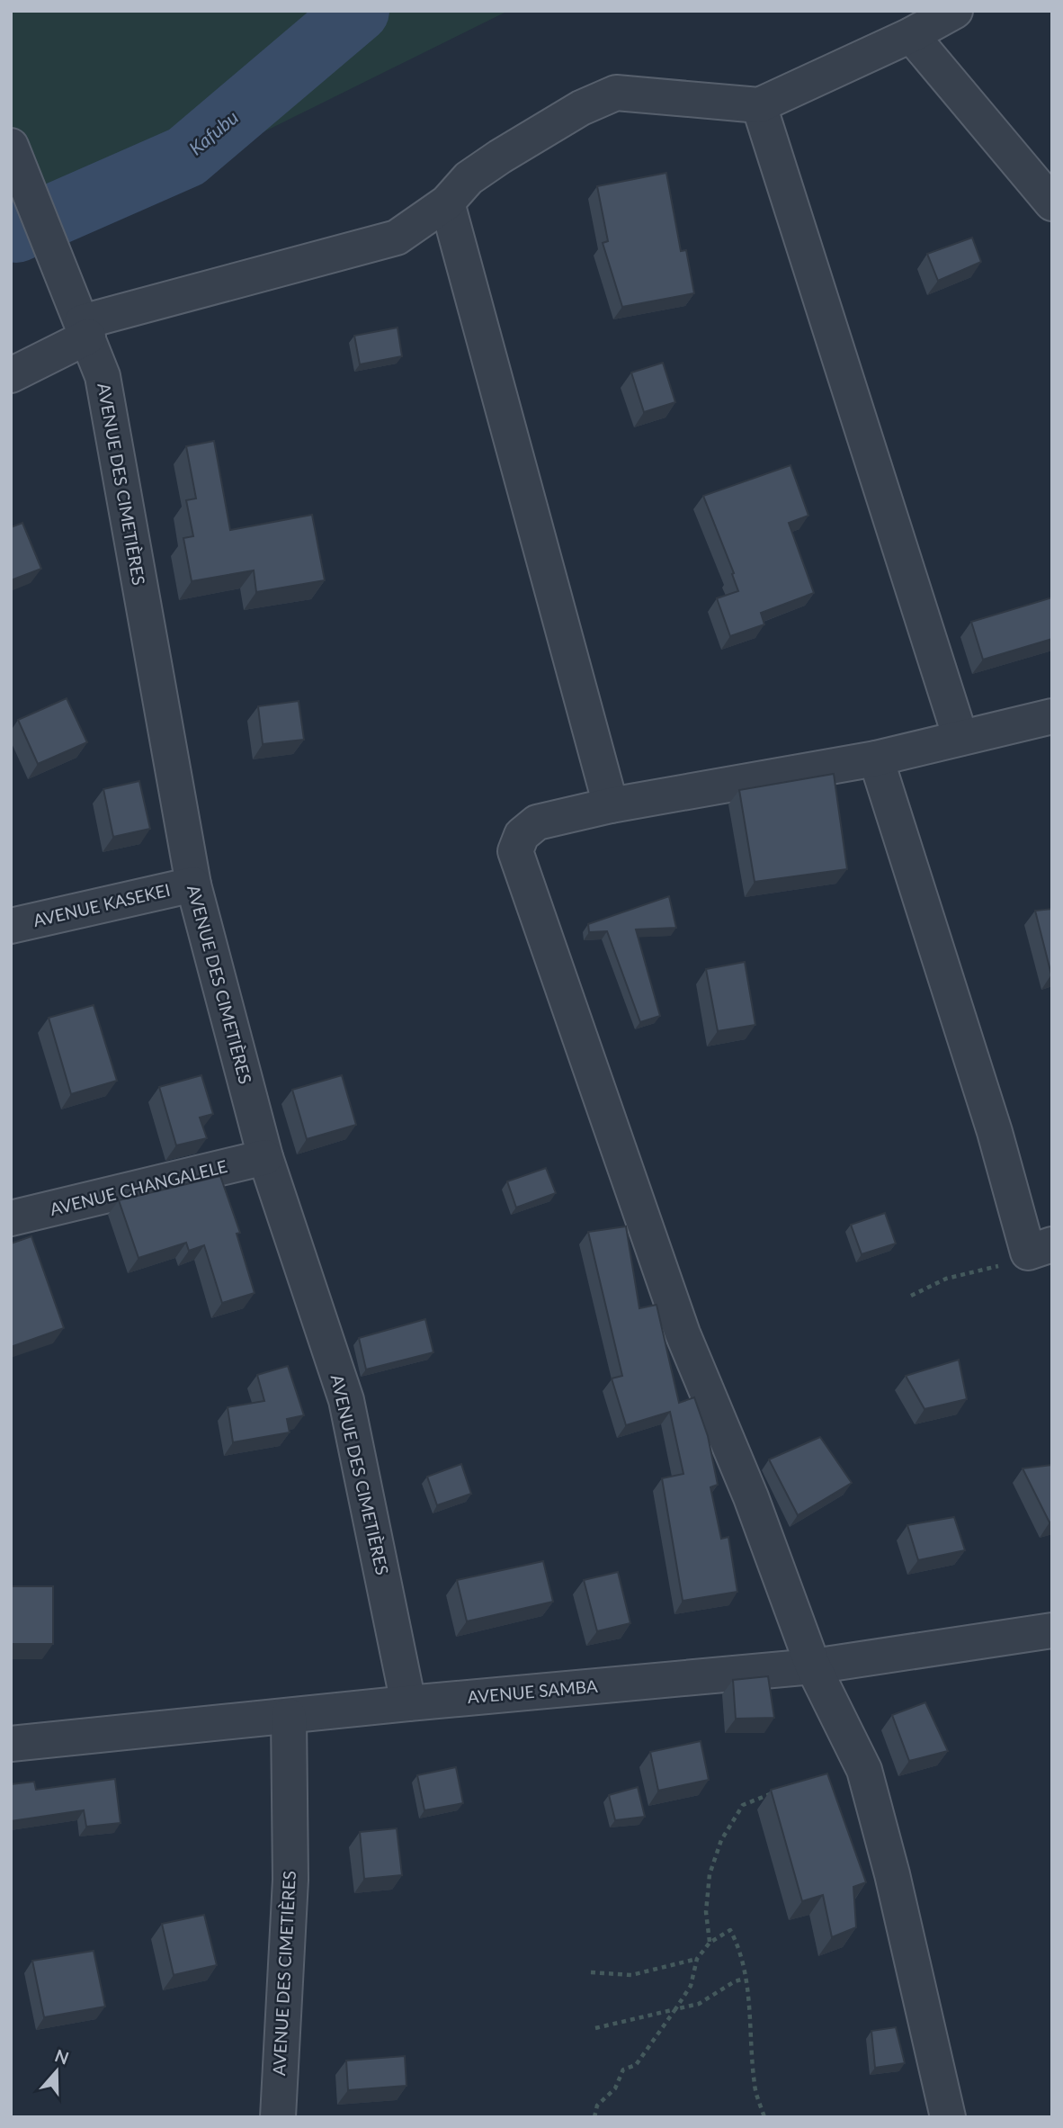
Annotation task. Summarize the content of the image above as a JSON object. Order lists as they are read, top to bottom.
{
  "streets": {
    "street": [
      "AVENUE DES CIMETIÈRES",
      "AVENUE KASEKEI",
      "AVENUE CHANGALELE",
      "AVENUE SAMBA"
    ]
  },
  "crossings": [
    ["AVENUE DES CIMETIÈRES", "AVENUE KASEKEI"],
    ["AVENUE DES CIMETIÈRES", "AVENUE CHANGALELE"],
    ["AVENUE DES CIMETIÈRES", "AVENUE SAMBA"]
  ],
  "water": ["Kafubu"],
  "north": "top"
}
